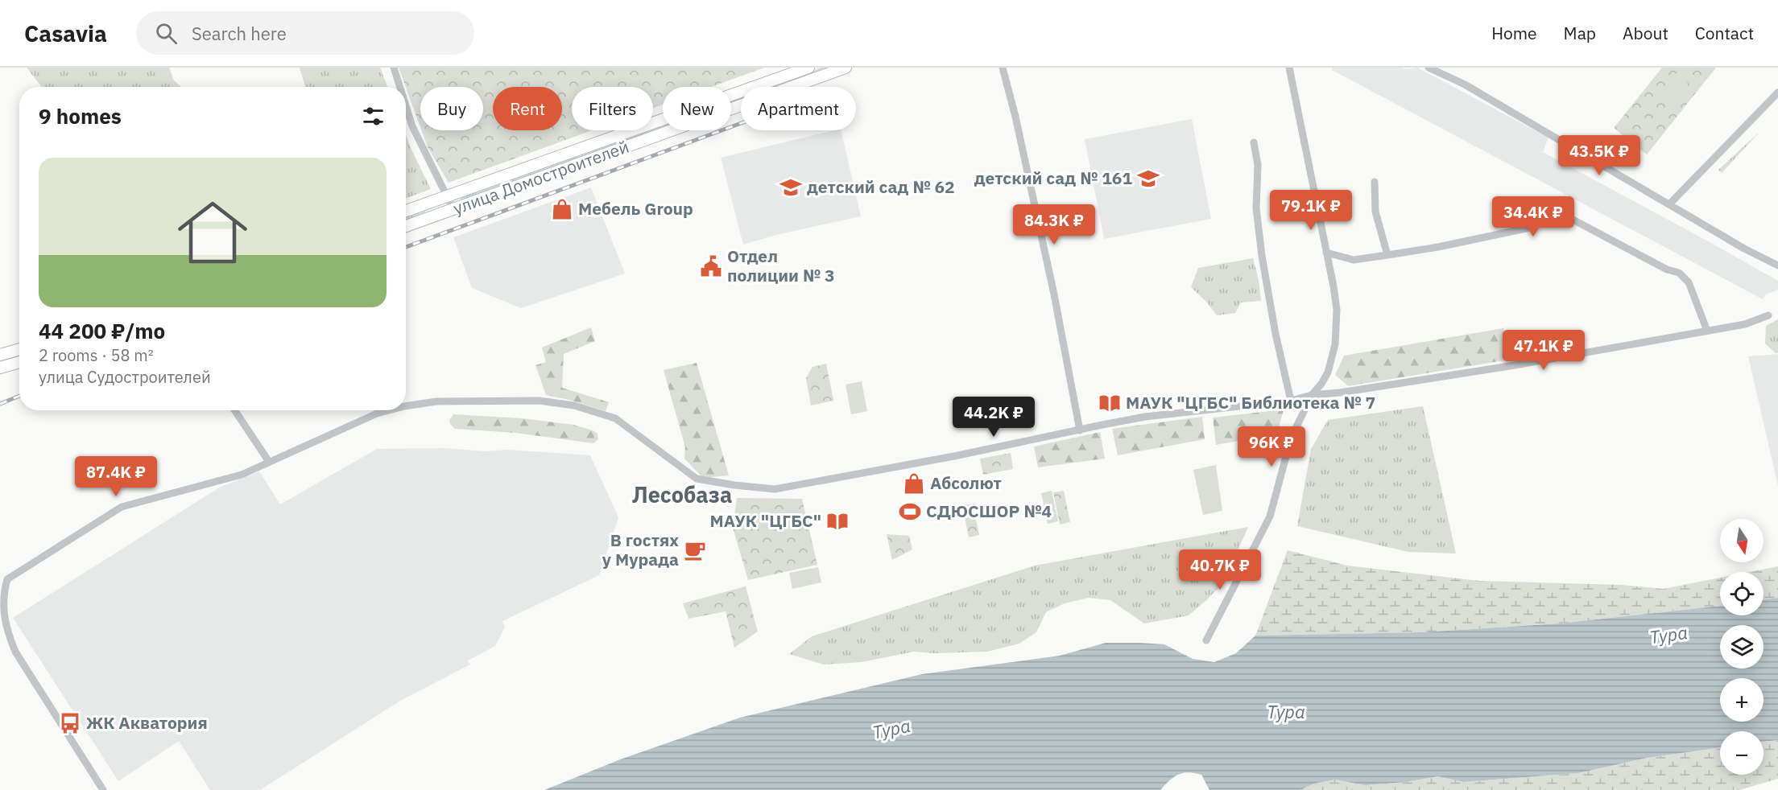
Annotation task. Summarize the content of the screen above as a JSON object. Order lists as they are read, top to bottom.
{
  "streets": {
    "main road": ["улица Домостроителей"]
  },
  "districts": ["Лесобаза"],
  "water": ["Тура"],
  "places": {
    "school or university": ["детский сад № 161", "детский сад № 62"],
    "shop": ["Мебель Group", "Абсолют"],
    "public building": ["Отдел полиции № 3"],
    "library": ["МАУК \"ЦГБС\" Библиотека № 7", "МАУК \"ЦГБС\""],
    "sports": ["СДЮСШОР №4"],
    "cafe": ["В гостях у Мурада"],
    "bus stop": ["ЖК Акватория"]
  },
  "north": "bottom",
  "page": {
    "header": "Casavia",
    "search": "Search here",
    "nav": [
      "Home",
      "Map",
      "About",
      "Contact"
    ],
    "chip": [
      "Buy",
      "Rent",
      "Filters",
      "New",
      "Apartment"
    ],
    "heading": "9 homes",
    "price": [
      "43.5K ₽",
      "79.1K ₽",
      "34.4K ₽",
      "84.3K ₽",
      "47.1K ₽",
      "44.2K ₽",
      "96K ₽",
      "87.4K ₽",
      "40.7K ₽"
    ],
    "list": [
      {
        "name": "44 200 ₽/mo",
        "note": "2 rooms · 58 m² · улица Судостроителей"
      }
    ],
    "map_buttons": ["+", "−"]
  }
}
